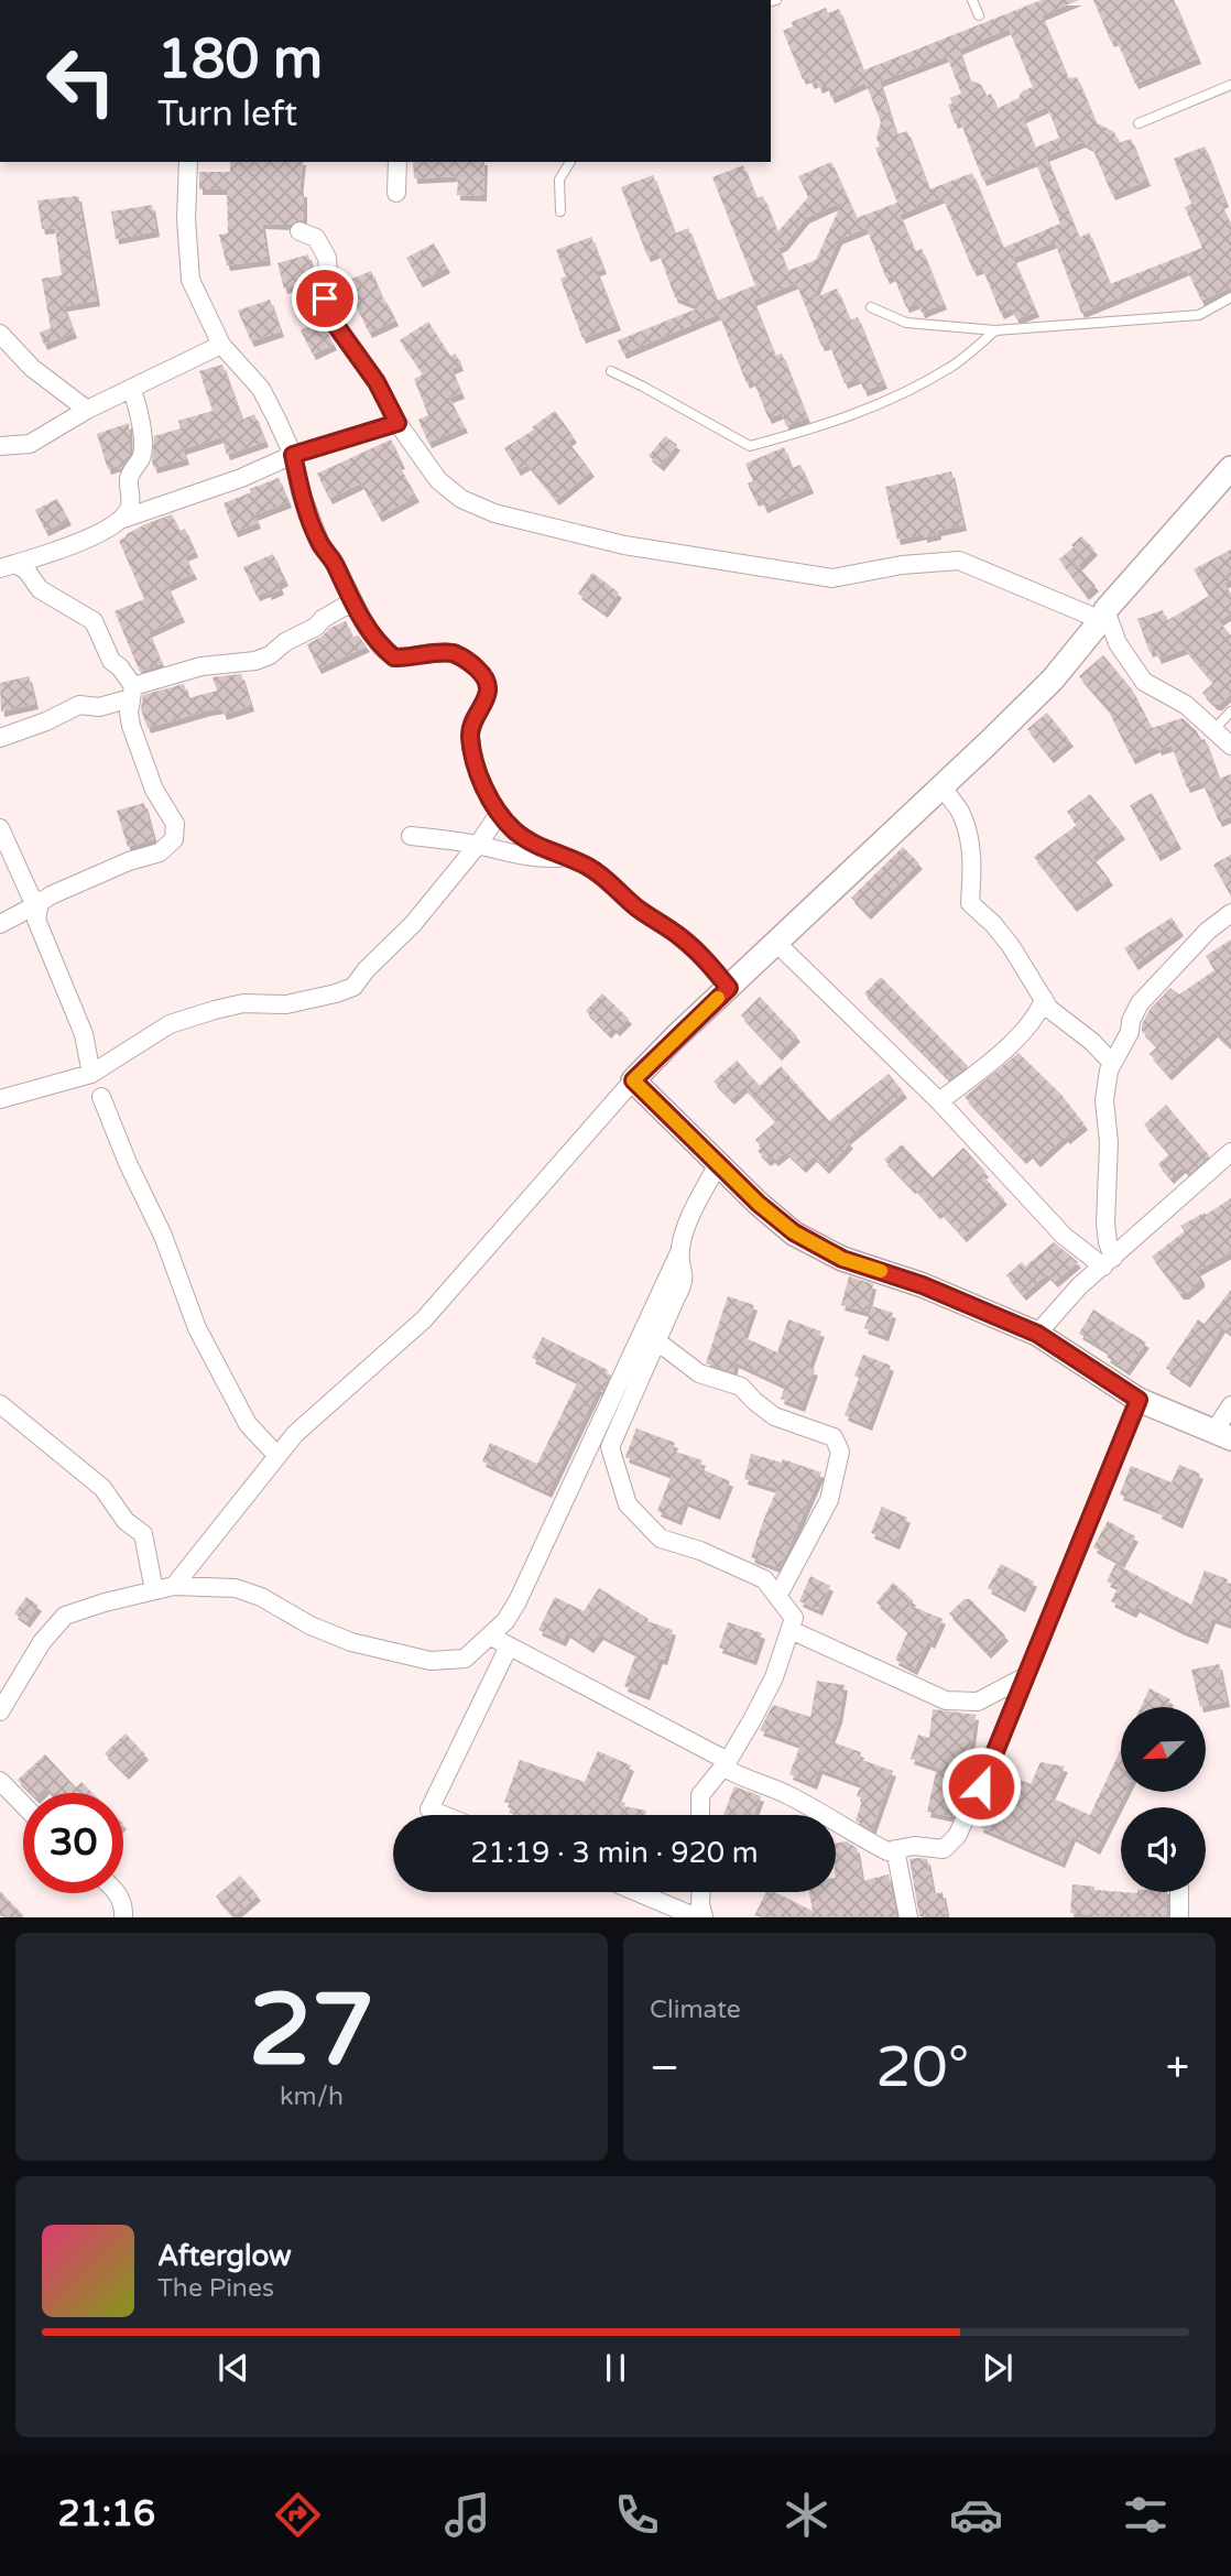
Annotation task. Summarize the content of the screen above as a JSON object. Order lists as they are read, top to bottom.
{
  "north": "bottom left",
  "page": {
    "turn": ["180 m", "Turn left"],
    "limit": "30",
    "trip": "21:19 · 3 min · 920 m",
    "tile": [
      ["27", "km/h"],
      "Climate"
    ],
    "heat": ["−", "20°", "+"],
    "song": ["Afterglow", "The Pines"],
    "tabs": "21:16"
  }
}
